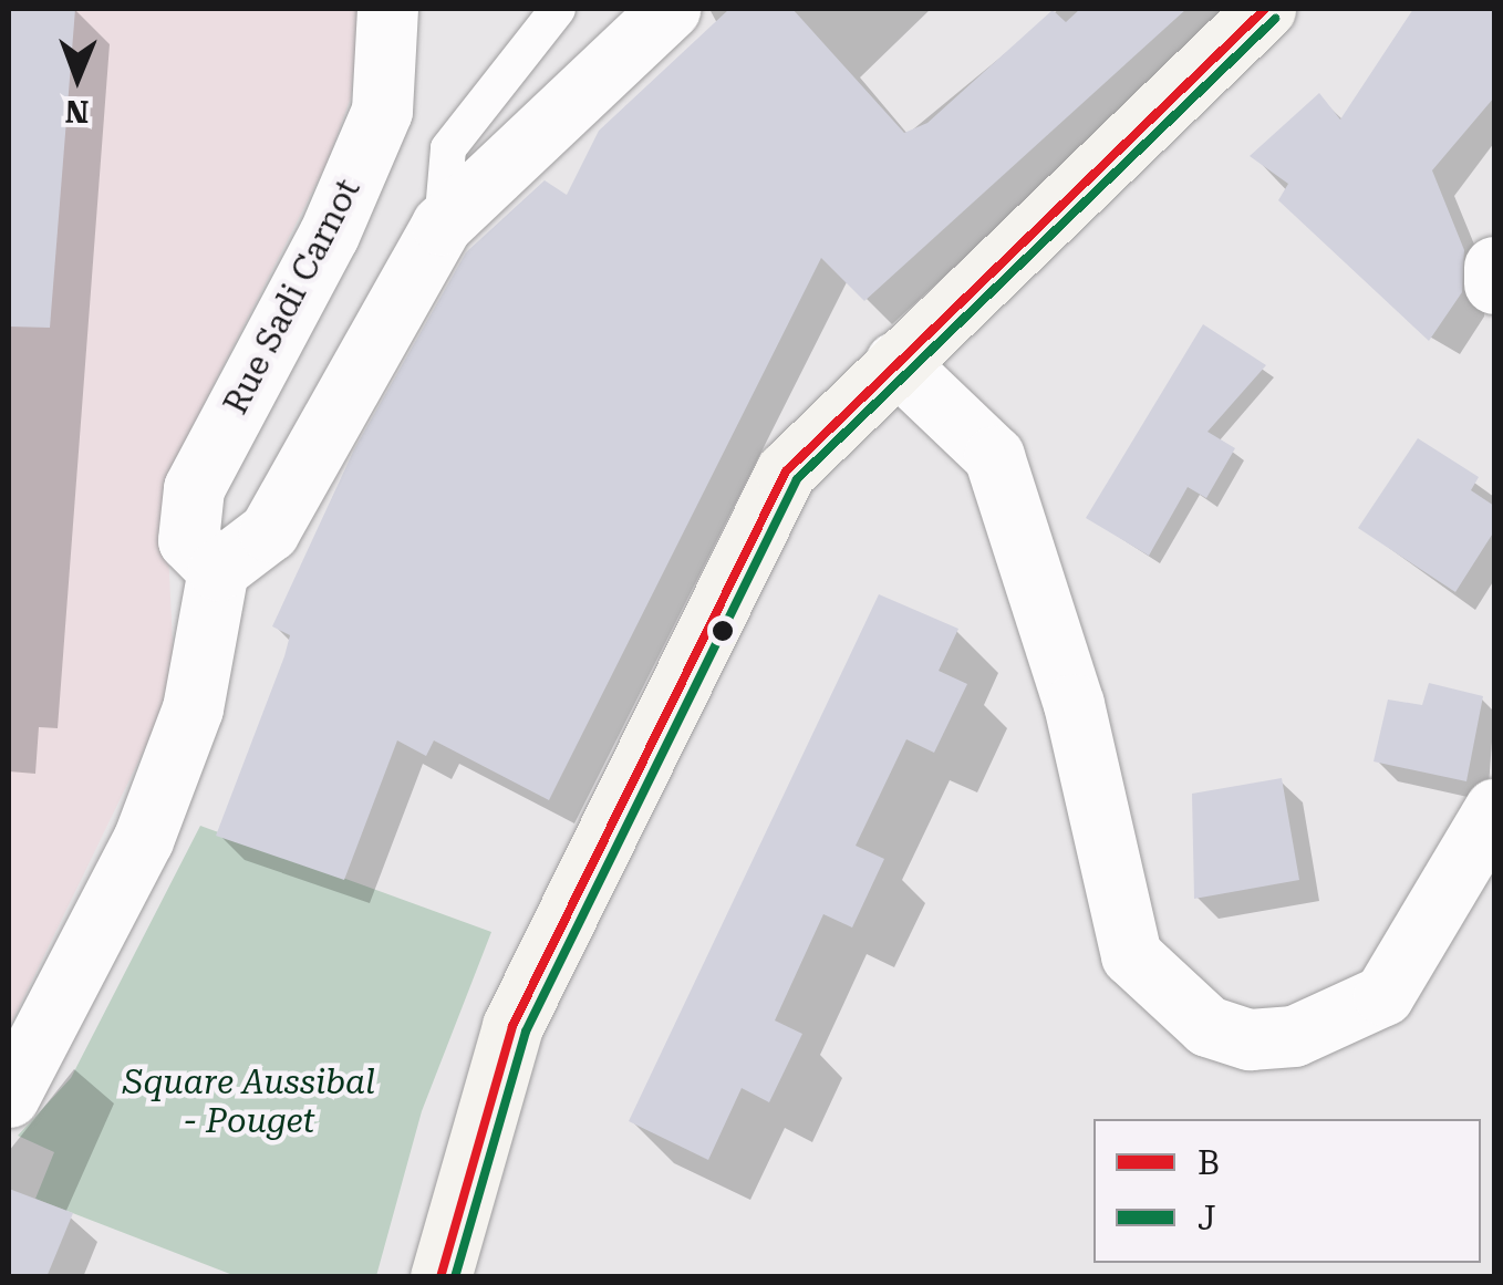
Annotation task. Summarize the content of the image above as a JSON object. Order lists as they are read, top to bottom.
{
  "streets": {
    "street": ["Rue Sadi Carnot"]
  },
  "parks": ["Square Aussibal - Pouget"],
  "lines": ["transit line B", "transit line J"],
  "legend": ["B", "J"],
  "north": "bottom"
}
